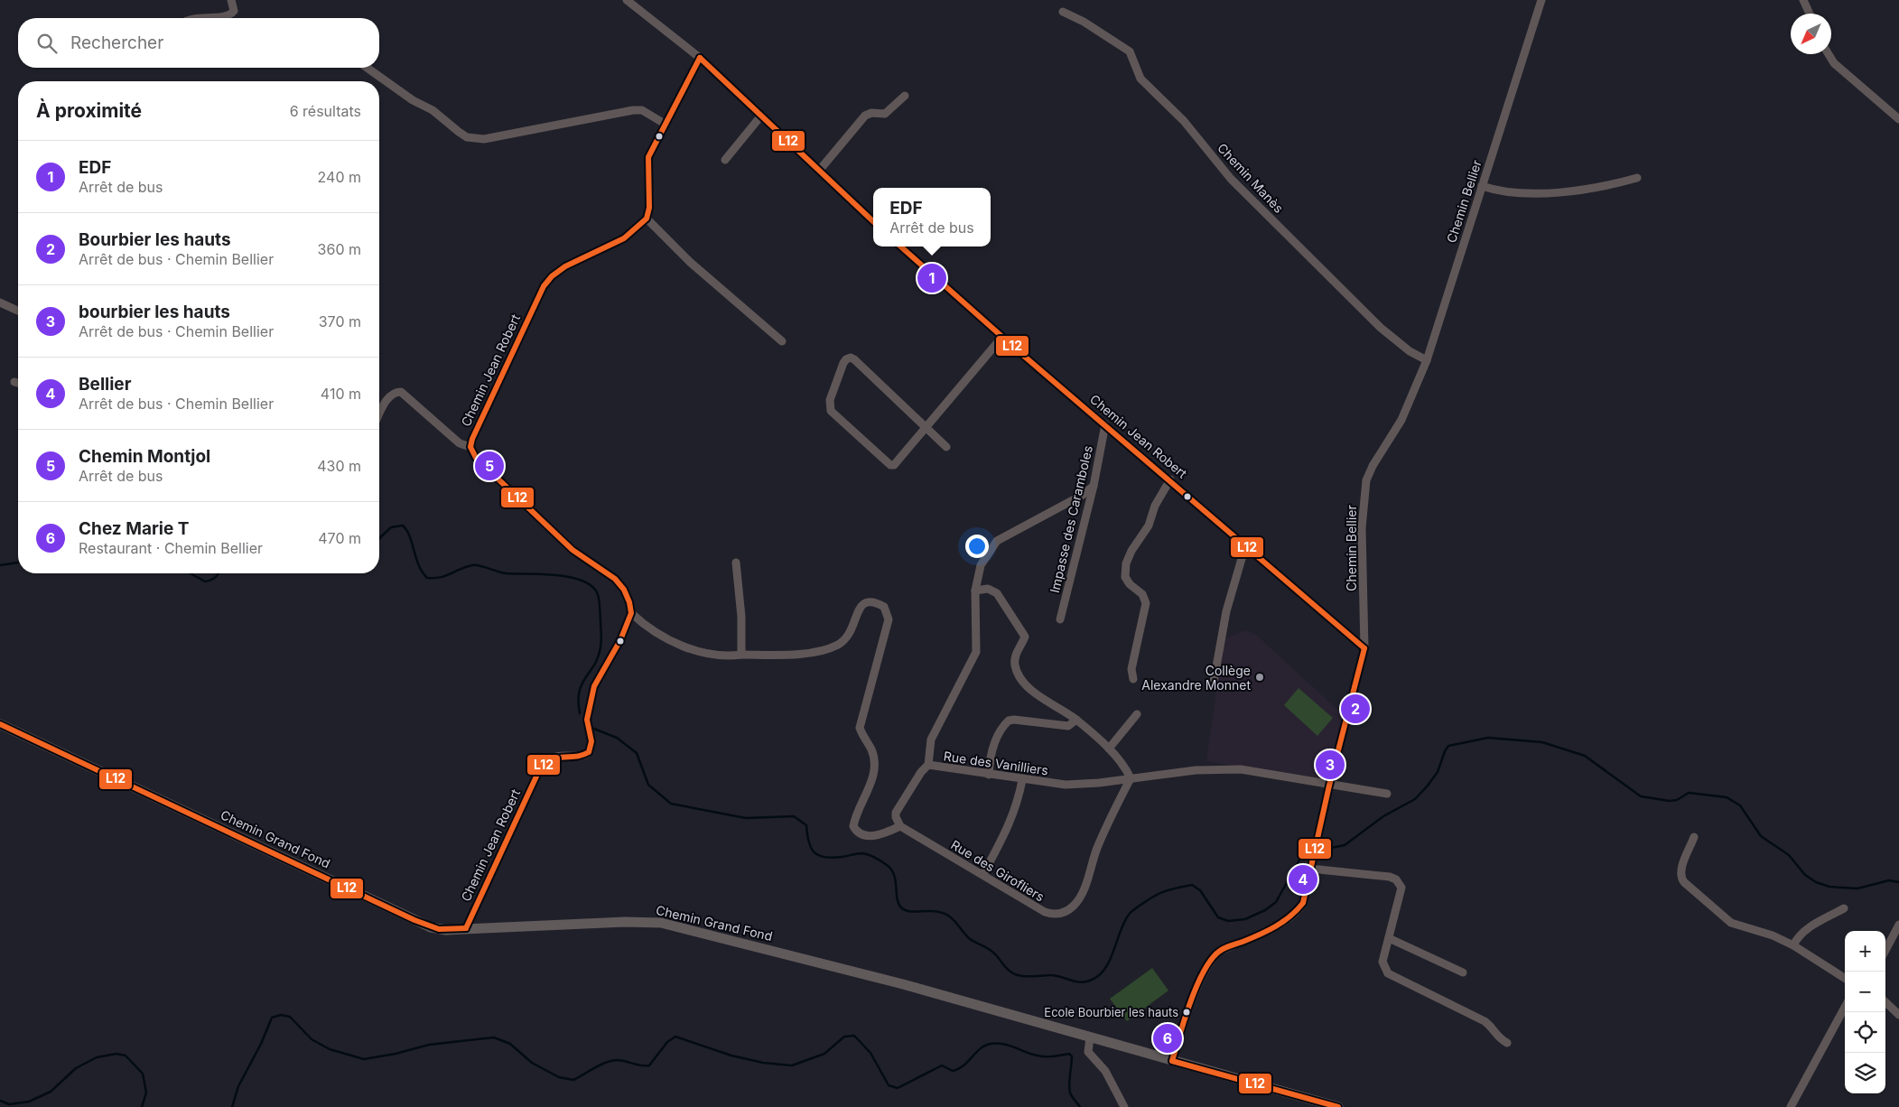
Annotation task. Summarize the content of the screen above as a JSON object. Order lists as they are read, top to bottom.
{
  "streets": {
    "street": [
      "Chemin Manès",
      "Chemin Bellier",
      "Chemin Jean Robert",
      "Impasse des Caramboles",
      "Rue des Vanilliers",
      "Chemin Grand Fond",
      "Rue des Girofliers"
    ]
  },
  "crossings": [
    ["Chemin Manès", "Chemin Bellier"],
    ["Chemin Bellier", "Chemin Jean Robert"],
    ["Chemin Bellier", "Rue des Vanilliers"],
    ["Chemin Bellier", "Chemin Grand Fond"],
    ["Chemin Jean Robert", "Impasse des Caramboles"],
    ["Chemin Jean Robert", "Chemin Grand Fond"],
    ["Impasse des Caramboles", "Rue des Vanilliers"],
    ["Rue des Vanilliers", "Rue des Girofliers"]
  ],
  "places": ["Collège Alexandre Monnet", "Ecole Bourbier les hauts"],
  "lines": ["transit line L12"],
  "north": "bottom left",
  "page": {
    "search": "Rechercher",
    "heading": ["À proximité", "6 résultats"],
    "list": [
      {
        "mark": "1",
        "name": "EDF",
        "note": "Arrêt de bus",
        "value": "240 m"
      },
      {
        "mark": "2",
        "name": "Bourbier les hauts",
        "note": "Arrêt de bus · Chemin Bellier",
        "value": "360 m"
      },
      {
        "mark": "3",
        "name": "bourbier les hauts",
        "note": "Arrêt de bus · Chemin Bellier",
        "value": "370 m"
      },
      {
        "mark": "4",
        "name": "Bellier",
        "note": "Arrêt de bus · Chemin Bellier",
        "value": "410 m"
      },
      {
        "mark": "5",
        "name": "Chemin Montjol",
        "note": "Arrêt de bus",
        "value": "430 m"
      },
      {
        "mark": "6",
        "name": "Chez Marie T",
        "note": "Restaurant · Chemin Bellier",
        "value": "470 m"
      }
    ],
    "popup": ["EDF", "Arrêt de bus"],
    "pins": [
      "1",
      "5",
      "2",
      "3",
      "4",
      "6"
    ],
    "map_buttons": ["+", "−"]
  }
}
